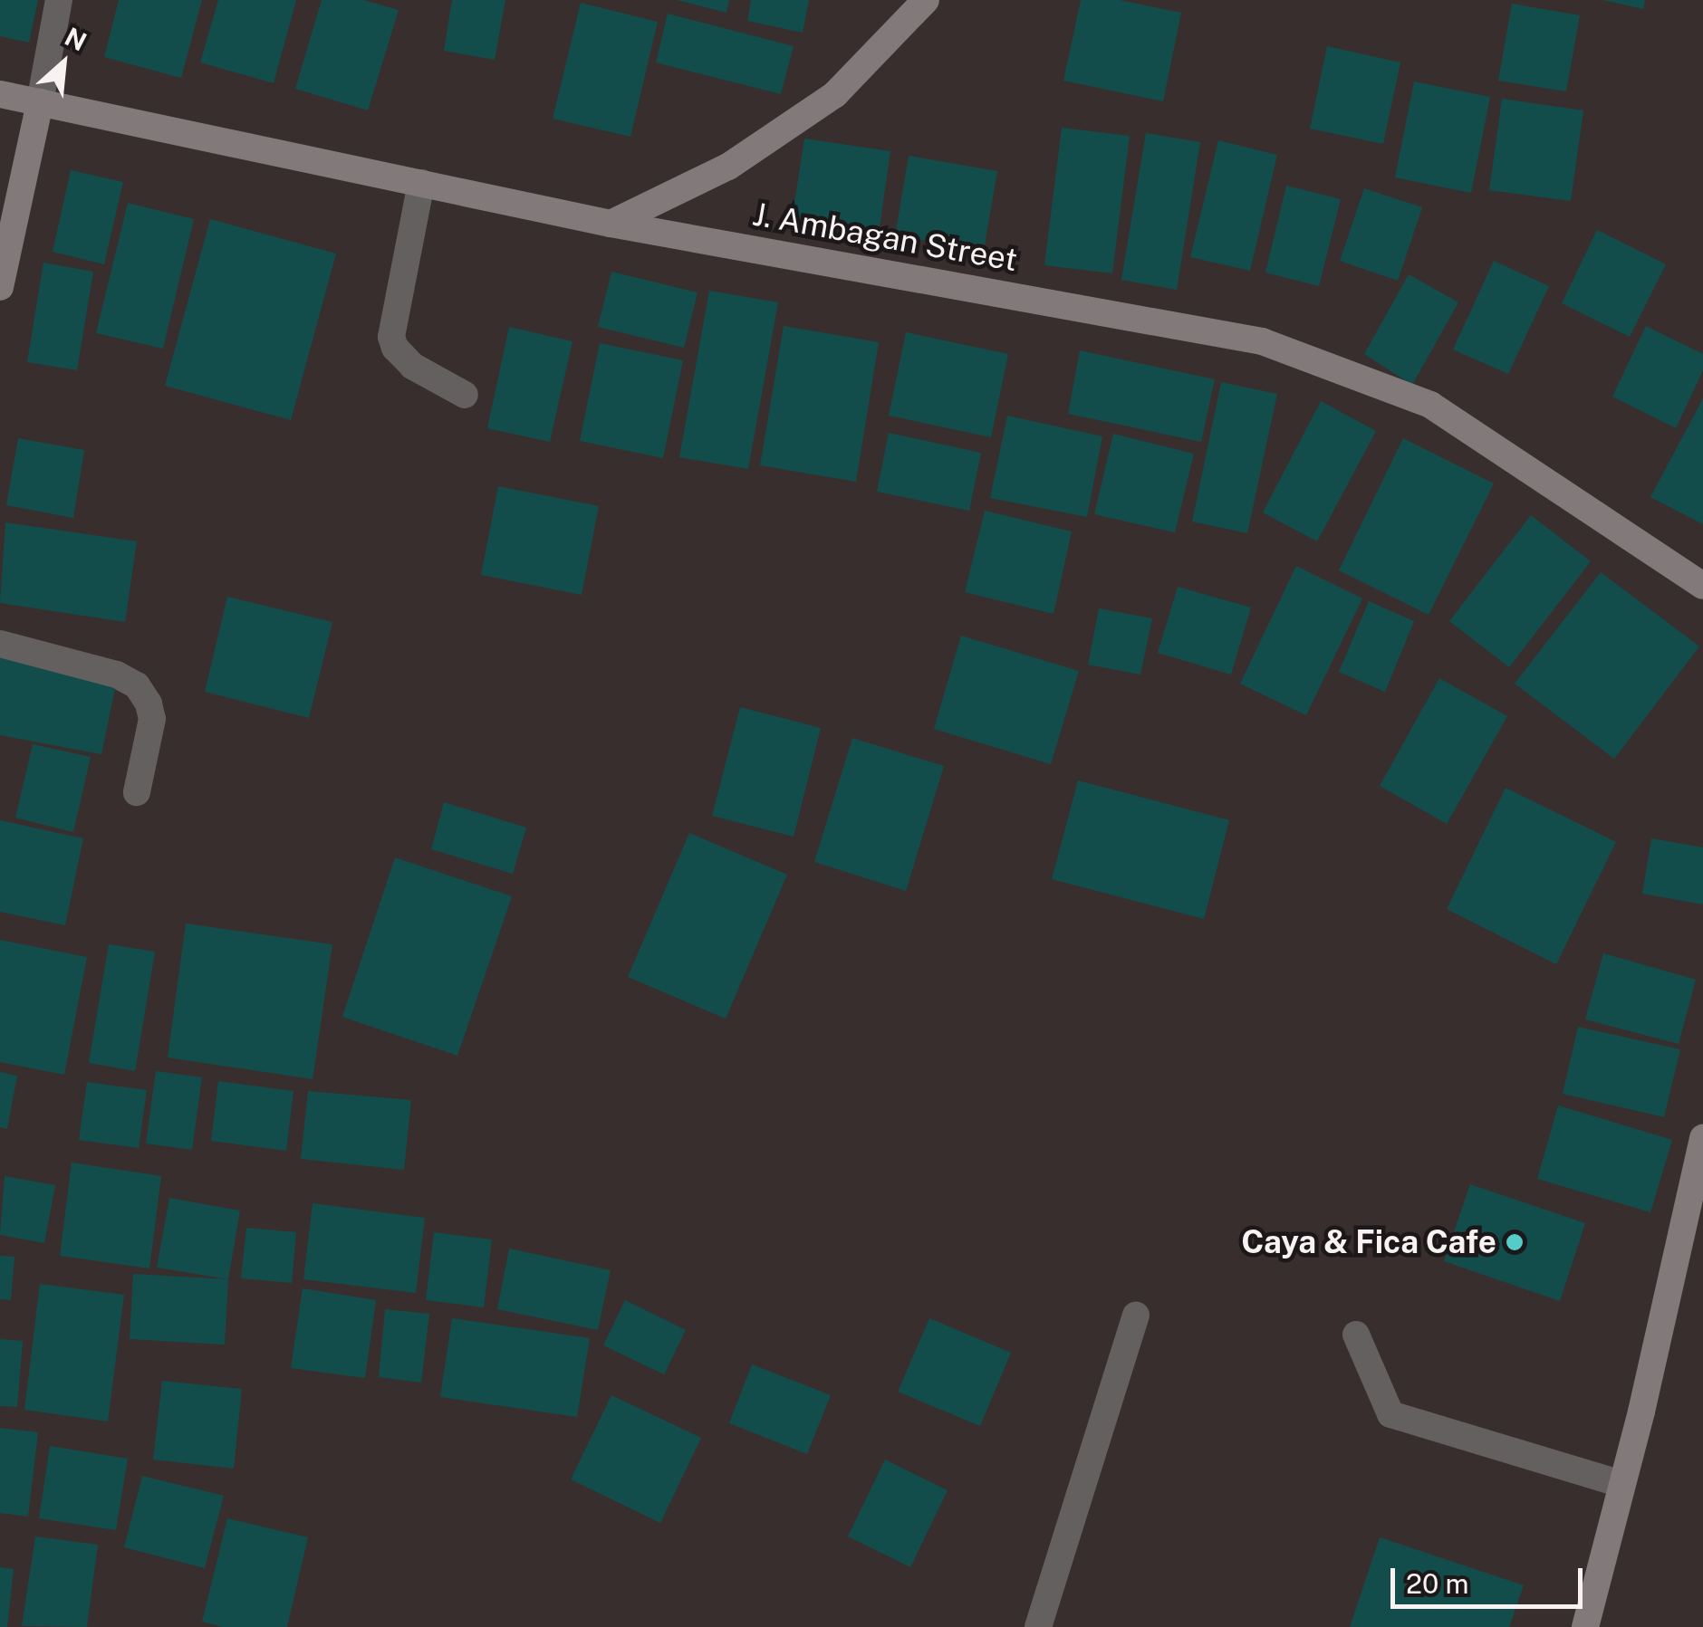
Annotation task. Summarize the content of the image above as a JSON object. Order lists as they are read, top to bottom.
{
  "streets": {
    "street": ["J. Ambagan Street"]
  },
  "places": ["Caya & Fica Cafe"],
  "scale_bar": "20 m",
  "north": "top right"
}
